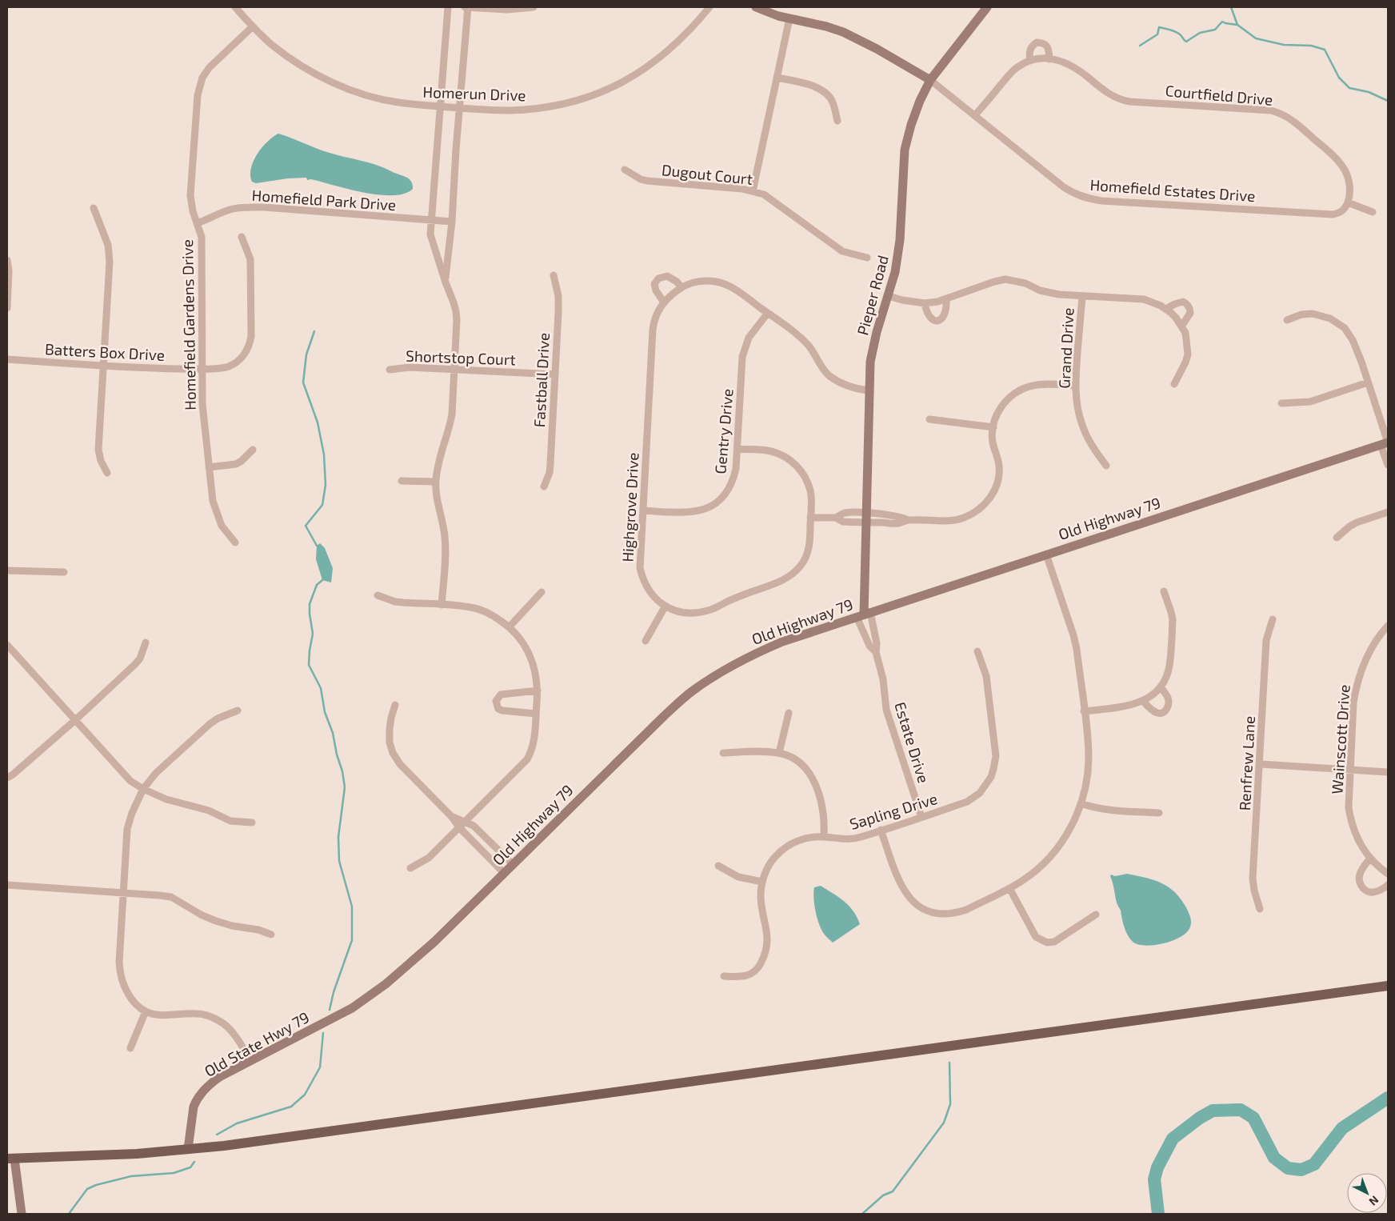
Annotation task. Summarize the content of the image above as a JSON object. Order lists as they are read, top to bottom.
{
  "streets": {
    "street": [
      "Homerun Drive",
      "Courtfield Drive",
      "Dugout Court",
      "Homefield Estates Drive",
      "Homefield Park Drive",
      "Pieper Road",
      "Homefield Gardens Drive",
      "Grand Drive",
      "Batters Box Drive",
      "Shortstop Court",
      "Fastball Drive",
      "Gentry Drive",
      "Highgrove Drive",
      "Old Highway 79",
      "Wainscott Drive",
      "Estate Drive",
      "Renfrew Lane",
      "Sapling Drive",
      "Old State Hwy 79"
    ]
  },
  "crossings": [
    ["Homerun Drive", "Homefield Gardens Drive"],
    ["Courtfield Drive", "Homefield Estates Drive"],
    ["Homefield Estates Drive", "Pieper Road"],
    ["Homefield Park Drive", "Homefield Gardens Drive"],
    ["Pieper Road", "Highgrove Drive"],
    ["Pieper Road", "Old Highway 79"],
    ["Pieper Road", "Estate Drive"],
    ["Homefield Gardens Drive", "Batters Box Drive"],
    ["Shortstop Court", "Fastball Drive"],
    ["Gentry Drive", "Highgrove Drive"],
    ["Old Highway 79", "Estate Drive"],
    ["Old Highway 79", "Old State Hwy 79"],
    ["Estate Drive", "Sapling Drive"]
  ],
  "north": "bottom right"
}
